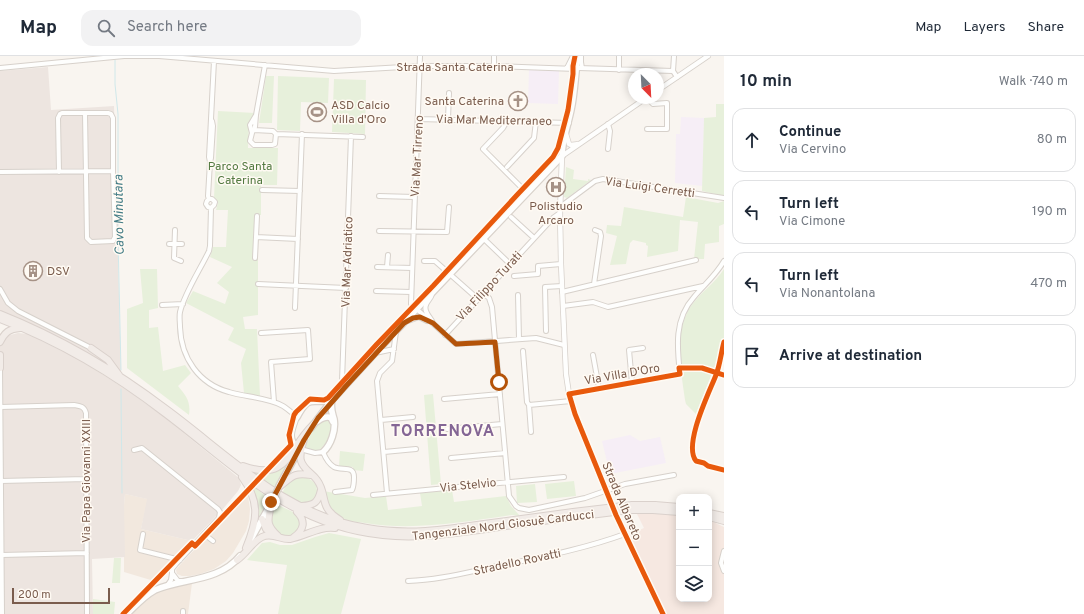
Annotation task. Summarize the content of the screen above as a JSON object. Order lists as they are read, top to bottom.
{
  "streets": {
    "highway": ["Tangenziale Nord Giosuè Carducci"],
    "street": [
      "Strada Santa Caterina",
      "Via Mar Mediterraneo",
      "Via Mar Tirreno",
      "Via Luigi Cerretti",
      "Via Mar Adriatico",
      "Via Filippo Turati",
      "Via Villa D'Oro",
      "Via Papa Giovanni XXIII",
      "Via Stelvio",
      "Strada Albareto",
      "Stradello Rovatti"
    ]
  },
  "crossings": [
    ["Strada Santa Caterina", "Via Mar Tirreno"],
    ["Via Mar Mediterraneo", "Via Mar Tirreno"],
    ["Via Luigi Cerretti", "Strada Albareto"],
    ["Via Filippo Turati", "Strada Albareto"],
    ["Via Villa D'Oro", "Strada Albareto"],
    ["Strada Albareto", "Stradello Rovatti"]
  ],
  "districts": ["TORRENOVA"],
  "water": ["Cavo Minutara"],
  "parks": ["Parco Santa Caterina"],
  "places": {
    "church": ["Santa Caterina"],
    "sports": ["ASD Calcio Villa d'Oro"],
    "hospital": ["Polistudio Arcaro"],
    "building": ["DSV"]
  },
  "scale_bar": "200 m",
  "north": "bottom right",
  "page": {
    "header": "Map",
    "search": "Search here",
    "nav": ["Map", "Layers", "Share"],
    "heading": ["10 min", "Walk · 740 m"],
    "list": [
      ["Continue", "Via Cervino", "80 m"],
      ["Turn left", "Via Cimone", "190 m"],
      ["Turn left", "Via Nonantolana", "470 m"],
      "Arrive at destination"
    ],
    "map_buttons": ["+", "−"],
    "scale": "200 m"
  }
}
